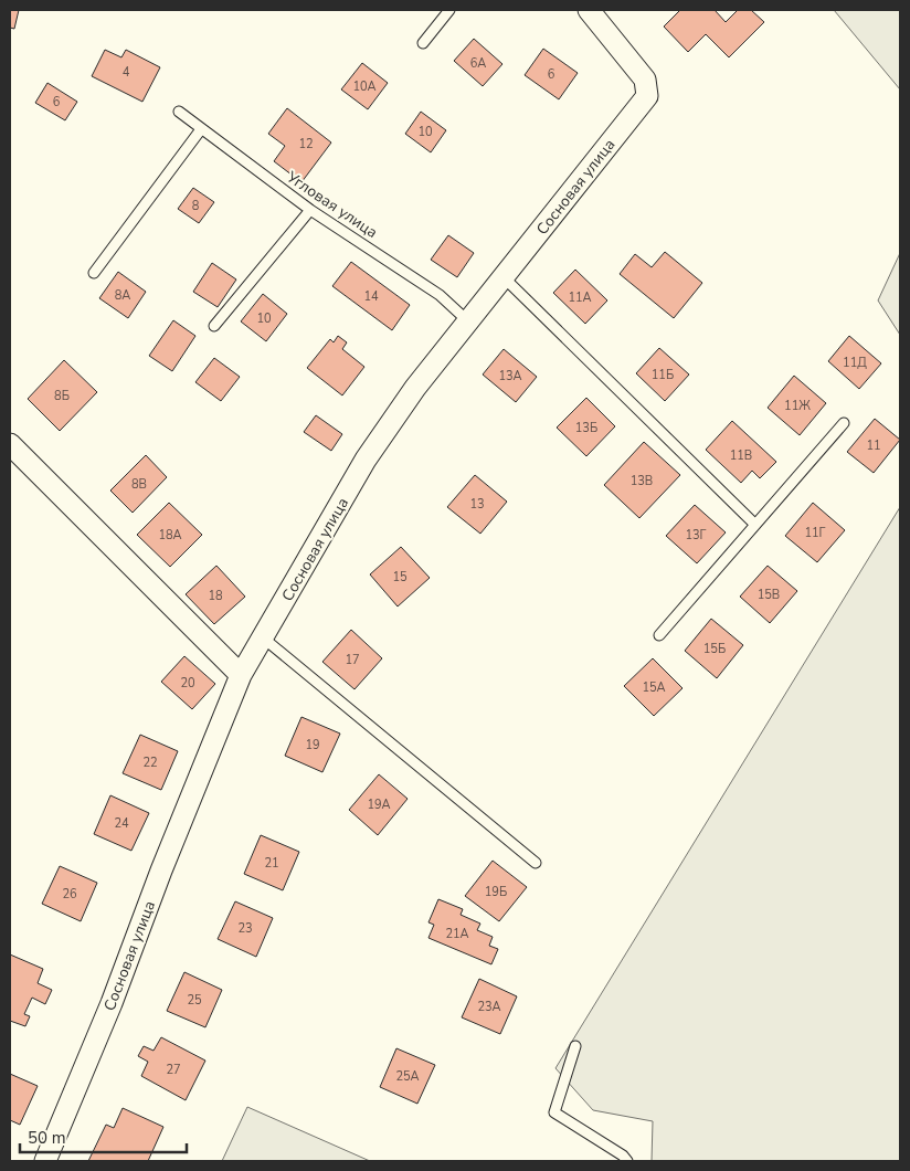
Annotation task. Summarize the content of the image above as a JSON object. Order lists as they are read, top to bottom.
{
  "streets": {
    "street": ["Сосновая улица"],
    "lane": ["Угловая улица"]
  },
  "crossings": [
    ["Сосновая улица", "Угловая улица"]
  ],
  "house_numbers": [
    "6А",
    "4",
    "6",
    "10А",
    "6",
    "10",
    "12",
    "8",
    "8А",
    "14",
    "11А",
    "10",
    "11Д",
    "11Б",
    "13А",
    "8Б",
    "11Ж",
    "13Б",
    "11",
    "11В",
    "13В",
    "8В",
    "13",
    "11Г",
    "18А",
    "13Г",
    "15",
    "15В",
    "18",
    "15Б",
    "17",
    "20",
    "15А",
    "19",
    "22",
    "19А",
    "24",
    "21",
    "19Б",
    "26",
    "23",
    "21А",
    "25",
    "23А",
    "27",
    "25А"
  ],
  "scale_bar": "50 m"
}
